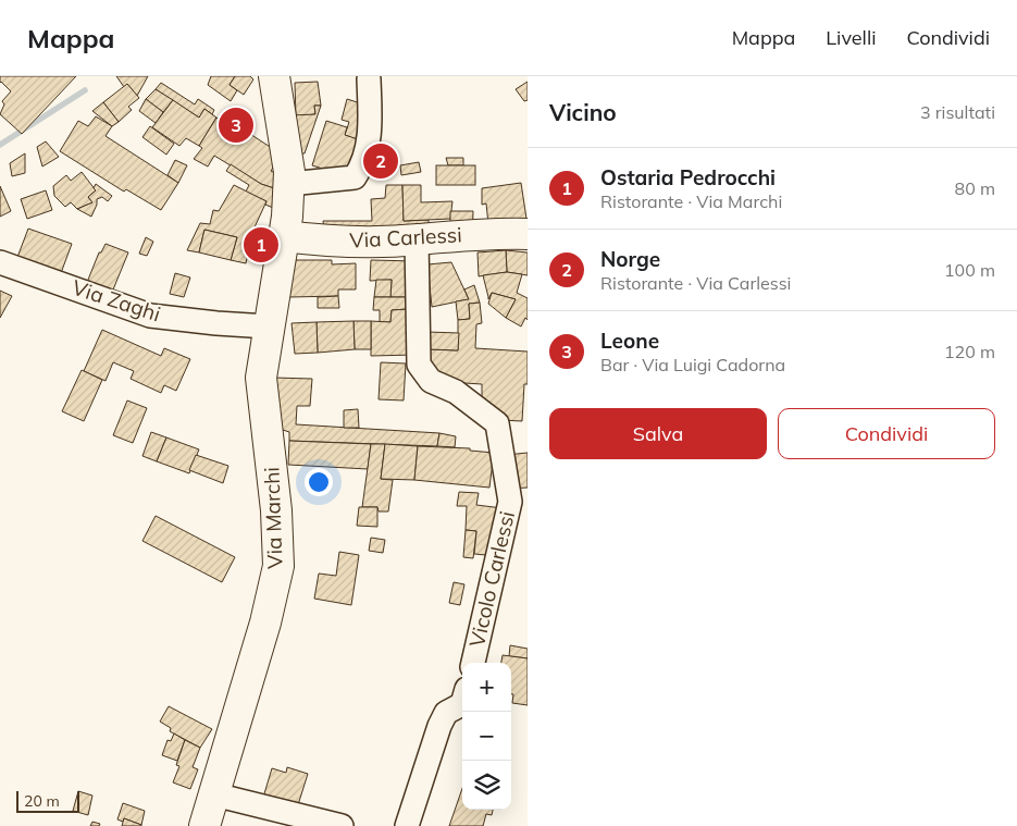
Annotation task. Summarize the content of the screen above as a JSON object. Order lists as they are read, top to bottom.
{
  "streets": {
    "main road": ["Via Carlessi", "Via Marchi"],
    "street": ["Via Zaghi", "Vicolo Carlessi"]
  },
  "crossings": [
    ["Via Carlessi", "Via Marchi"],
    ["Via Carlessi", "Vicolo Carlessi"],
    ["Via Zaghi", "Via Marchi"]
  ],
  "scale_bar": "20 m",
  "page": {
    "header": "Mappa",
    "nav": ["Mappa", "Livelli", "Condividi"],
    "heading": ["Vicino", "3 risultati"],
    "pins": ["3", "2", "1"],
    "list": [
      {
        "mark": "1",
        "name": "Ostaria Pedrocchi",
        "note": "Ristorante · Via Marchi",
        "value": "80 m"
      },
      {
        "mark": "2",
        "name": "Norge",
        "note": "Ristorante · Via Carlessi",
        "value": "100 m"
      },
      {
        "mark": "3",
        "name": "Leone",
        "note": "Bar · Via Luigi Cadorna",
        "value": "120 m"
      }
    ],
    "buttons": ["Salva", "Condividi"],
    "map_buttons": ["+", "−"],
    "scale": "20 m"
  }
}
